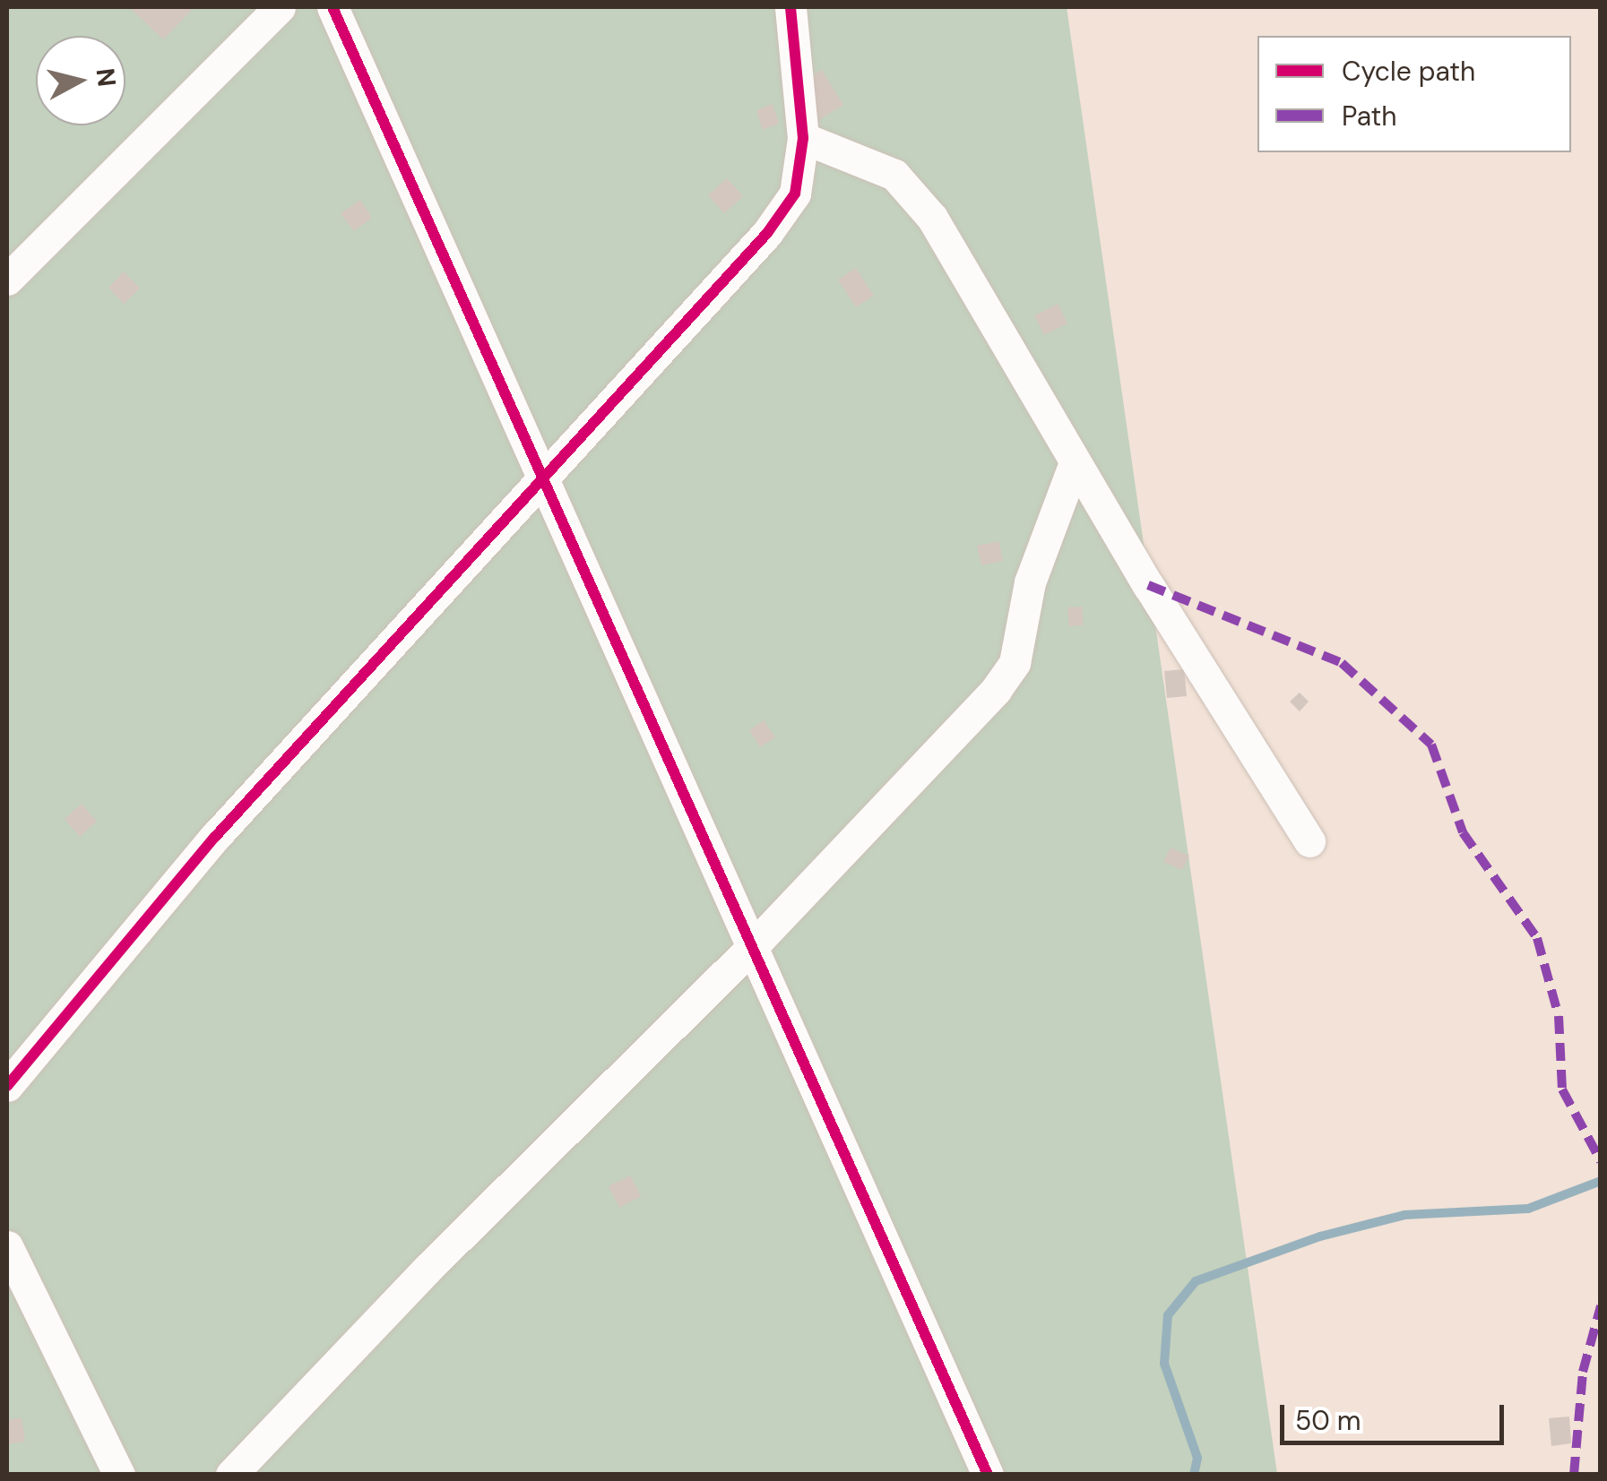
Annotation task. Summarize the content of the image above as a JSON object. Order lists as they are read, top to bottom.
{
  "legend": ["Cycle path", "Path"],
  "scale_bar": "50 m",
  "north": "right"
}
